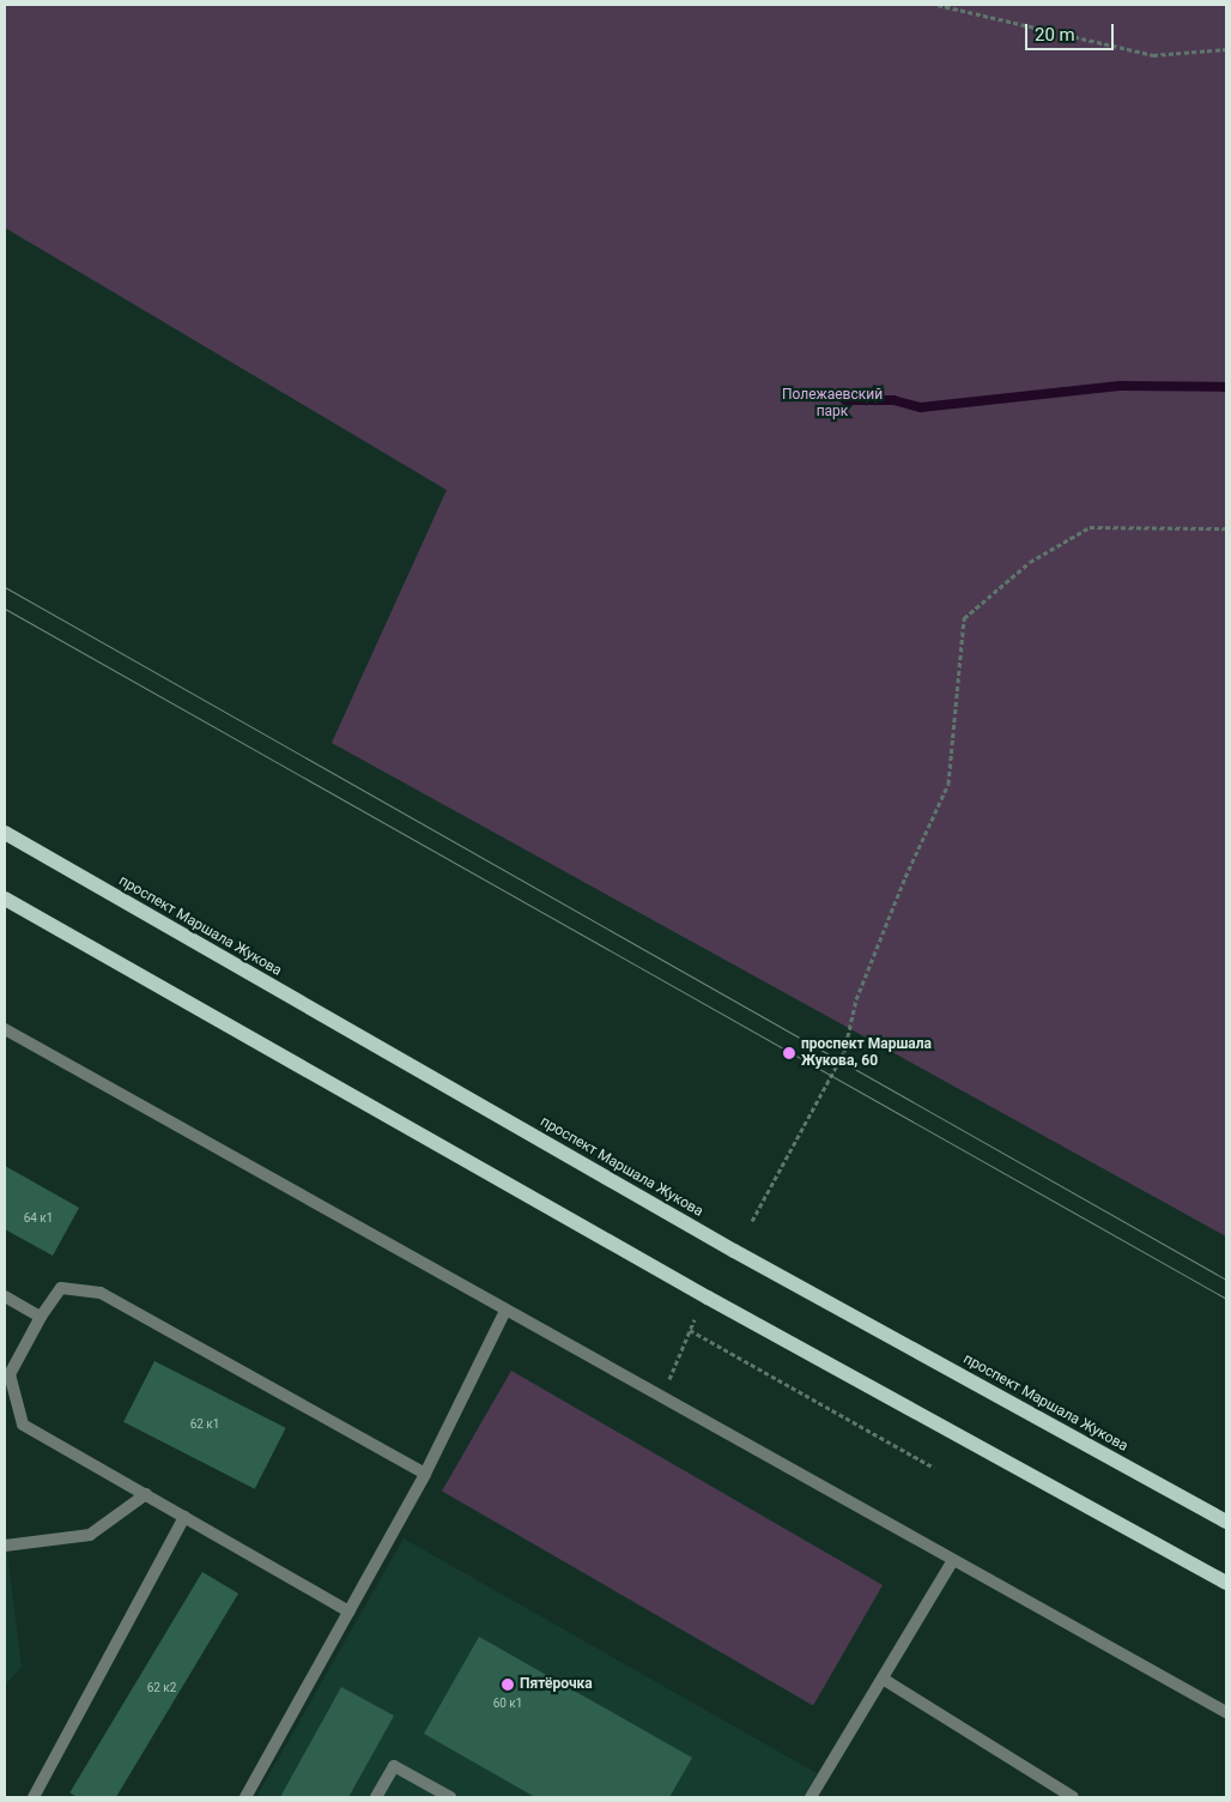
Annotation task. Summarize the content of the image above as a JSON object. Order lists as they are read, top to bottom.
{
  "streets": {
    "main road": ["проспект Маршала Жукова"]
  },
  "parks": ["Полежаевский парк"],
  "places": ["проспект Маршала Жукова, 60", "Пятёрочка"],
  "house_numbers": [
    "64 к1",
    "62 к1",
    "62 к2",
    "60 к1"
  ],
  "scale_bar": "20 m"
}
